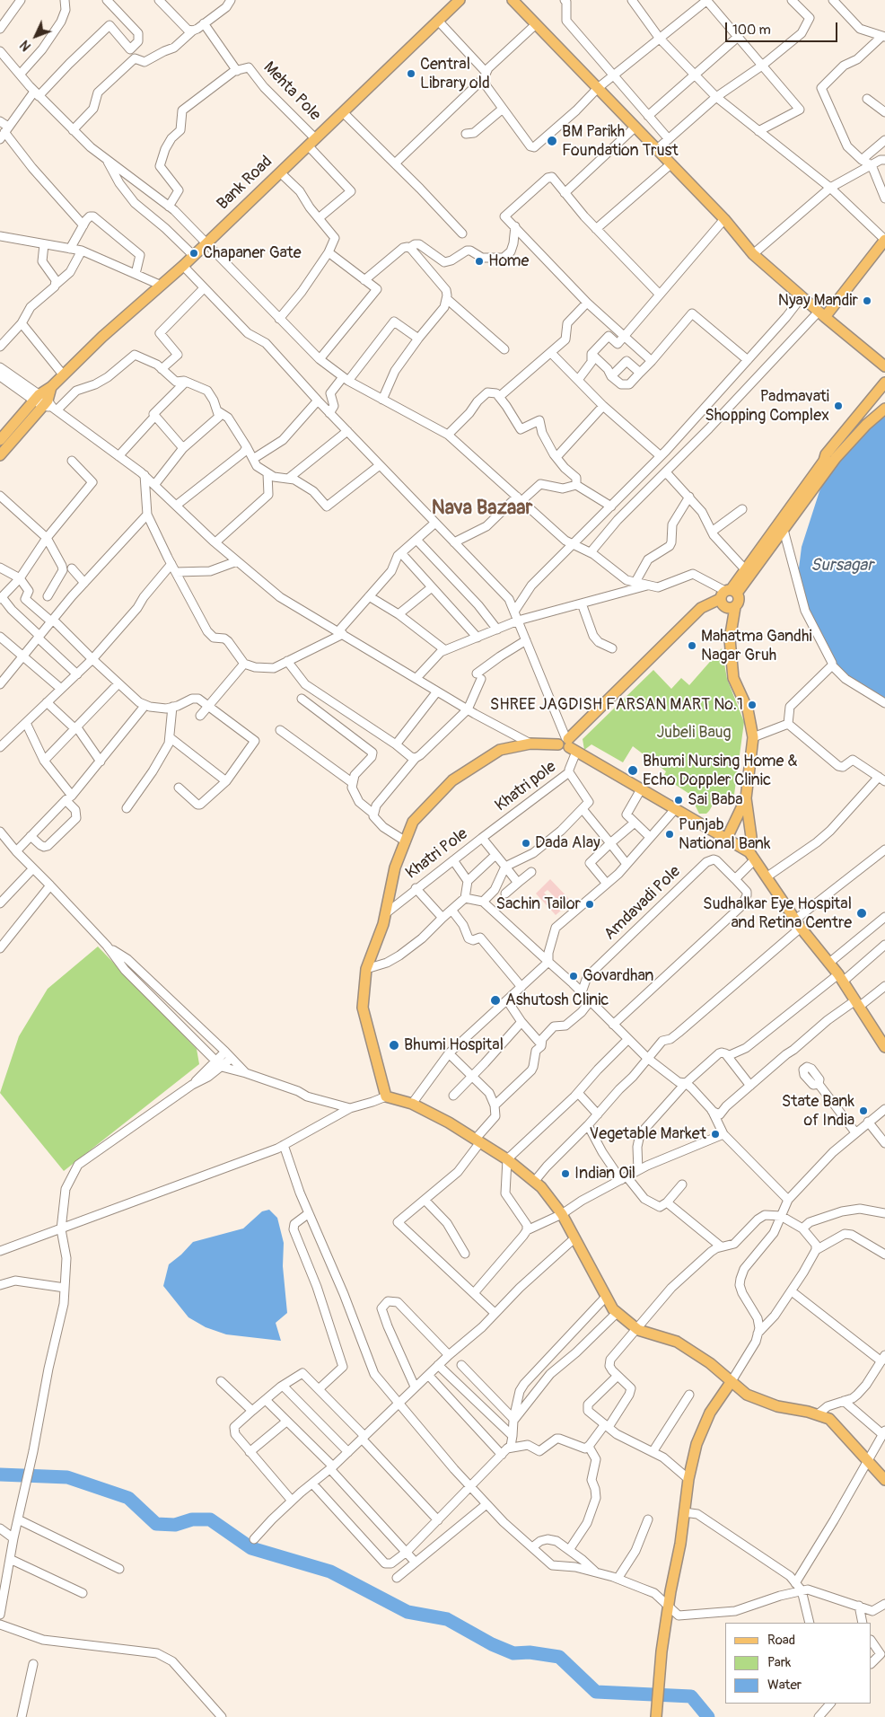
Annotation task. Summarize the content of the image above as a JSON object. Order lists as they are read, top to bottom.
{
  "streets": {
    "main road": ["Bank Road"],
    "street": [
      "Mehta Pole",
      "Khatri pole",
      "Khatri Pole",
      "Amdavadi Pole"
    ]
  },
  "crossings": [
    ["Mehta Pole", "Bank Road"],
    ["Khatri pole", "Khatri Pole"]
  ],
  "districts": ["Nava Bazaar"],
  "water": ["Sursagar"],
  "parks": ["Jubeli Baug"],
  "places": [
    "Central Library old",
    "BM Parikh Foundation Trust",
    "Chapaner Gate",
    "Home",
    "Nyay Mandir",
    "Padmavati Shopping Complex",
    "Mahatma Gandhi Nagar Gruh",
    "SHREE JAGDISH FARSAN MART No.1",
    "Bhumi Nursing Home & Echo Doppler Clinic",
    "Sai Baba",
    "Punjab National Bank",
    "Dada Alay",
    "Sachin Tailor",
    "Sudhalkar Eye Hospital and Retina Centre",
    "Govardhan",
    "Ashutosh Clinic",
    "Bhumi Hospital",
    "State Bank of India",
    "Vegetable Market",
    "Indian Oil"
  ],
  "legend": ["Road", "Park", "Water"],
  "scale_bar": "100 m",
  "north": "bottom left"
}
